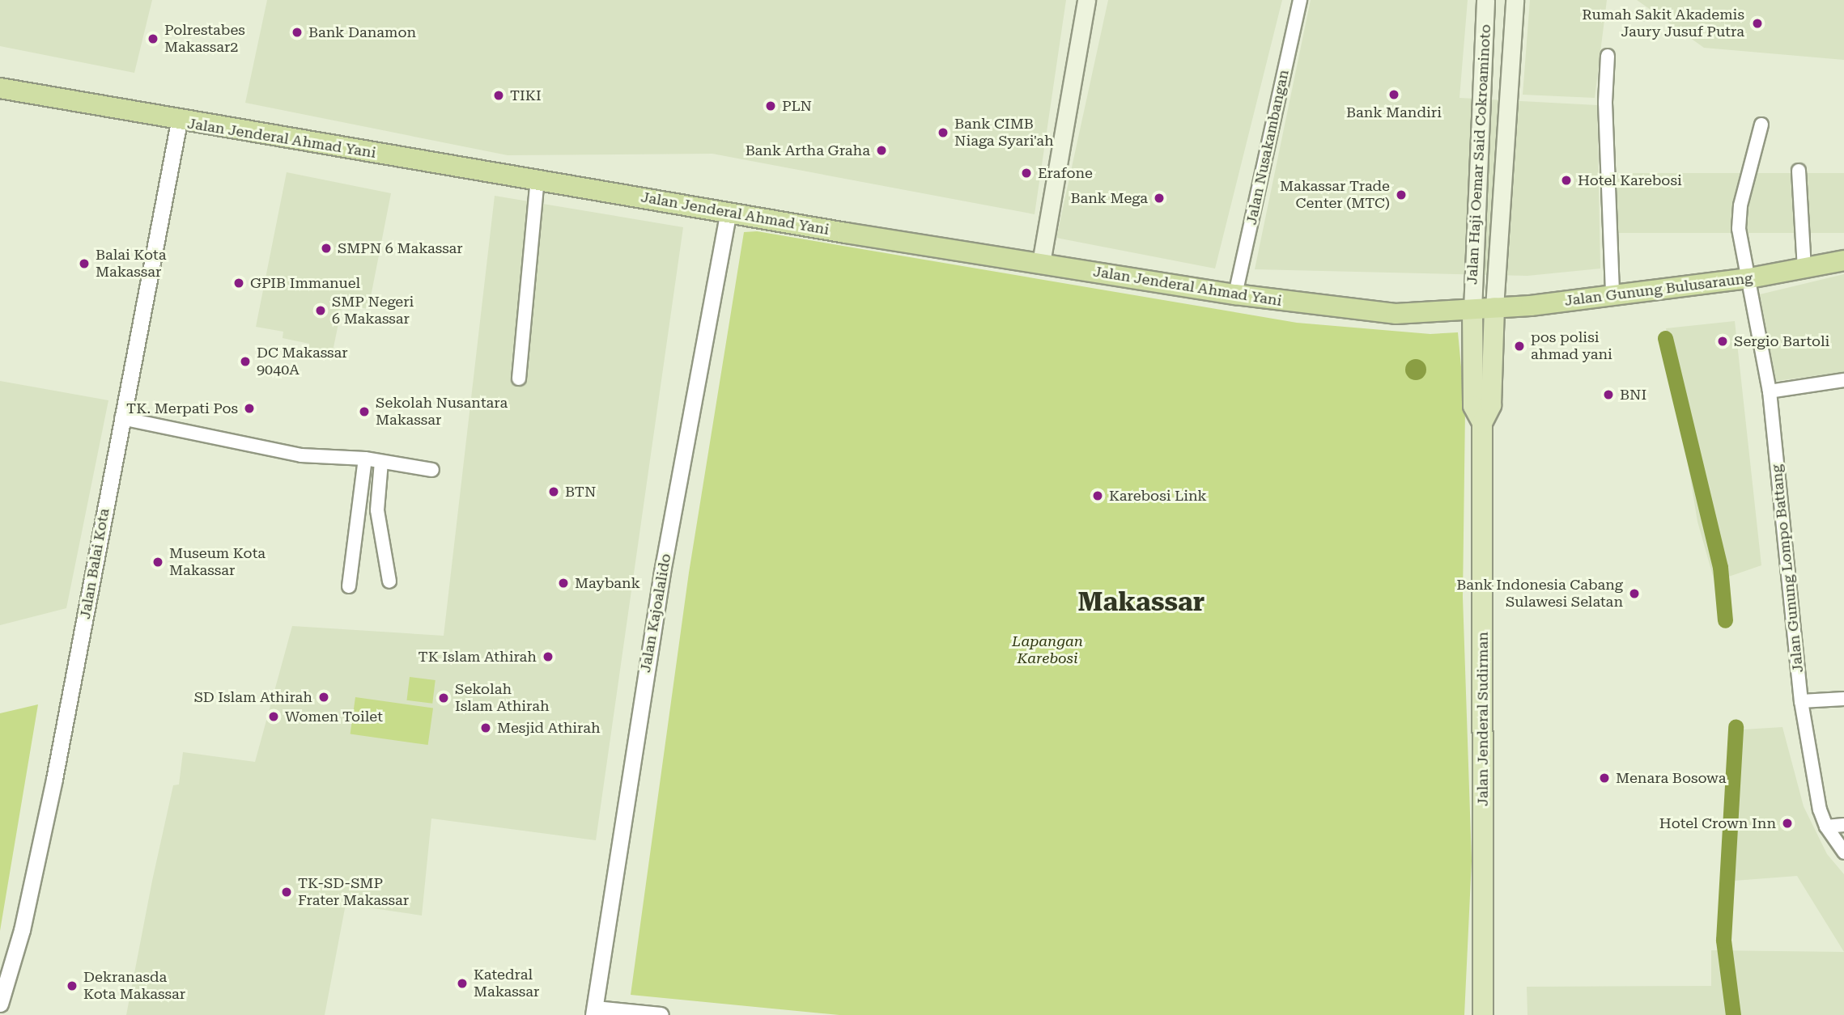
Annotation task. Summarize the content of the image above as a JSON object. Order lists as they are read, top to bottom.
{
  "streets": {
    "highway": ["Jalan Jenderal Ahmad Yani", "Jalan Gunung Bulusaraung"],
    "main road": ["Jalan Haji Oemar Said Cokroaminoto", "Jalan Jenderal Sudirman"],
    "street": [
      "Jalan Nusakambangan",
      "Jalan Balai Kota",
      "Jalan Gunung Lompo Battang",
      "Jalan Kajoalalido"
    ]
  },
  "crossings": [
    ["Jalan Jenderal Ahmad Yani", "Jalan Nusakambangan"],
    ["Jalan Jenderal Ahmad Yani", "Jalan Haji Oemar Said Cokroaminoto"],
    ["Jalan Jenderal Ahmad Yani", "Jalan Gunung Bulusaraung"],
    ["Jalan Jenderal Ahmad Yani", "Jalan Balai Kota"],
    ["Jalan Jenderal Ahmad Yani", "Jalan Kajoalalido"],
    ["Jalan Jenderal Ahmad Yani", "Jalan Jenderal Sudirman"],
    ["Jalan Haji Oemar Said Cokroaminoto", "Jalan Gunung Bulusaraung"],
    ["Jalan Haji Oemar Said Cokroaminoto", "Jalan Jenderal Sudirman"],
    ["Jalan Gunung Bulusaraung", "Jalan Gunung Lompo Battang"],
    ["Jalan Gunung Bulusaraung", "Jalan Jenderal Sudirman"]
  ],
  "districts": ["Makassar"],
  "parks": ["Lapangan Karebosi"],
  "places": [
    "Rumah Sakit Akademis Jaury Jusuf Putra",
    "Bank Danamon",
    "Polrestabes Makassar2",
    "Bank Mandiri",
    "TIKI",
    "PLN",
    "Bank CIMB Niaga Syari'ah",
    "Bank Artha Graha",
    "Erafone",
    "Hotel Karebosi",
    "Makassar Trade Center (MTC)",
    "Bank Mega",
    "SMPN 6 Makassar",
    "Balai Kota Makassar",
    "GPIB Immanuel",
    "SMP Negeri 6 Makassar",
    "Sergio Bartoli",
    "pos polisi ahmad yani",
    "DC Makassar 9040A",
    "BNI",
    "TK. Merpati Pos",
    "Sekolah Nusantara Makassar",
    "BTN",
    "Karebosi Link",
    "Museum Kota Makassar",
    "Maybank",
    "Bank Indonesia Cabang Sulawesi Selatan",
    "TK Islam Athirah",
    "SD Islam Athirah",
    "Sekolah Islam Athirah",
    "Women Toilet",
    "Mesjid Athirah",
    "Menara Bosowa",
    "Hotel Crown Inn",
    "TK-SD-SMP Frater Makassar",
    "Katedral Makassar",
    "Dekranasda Kota Makassar"
  ]
}
